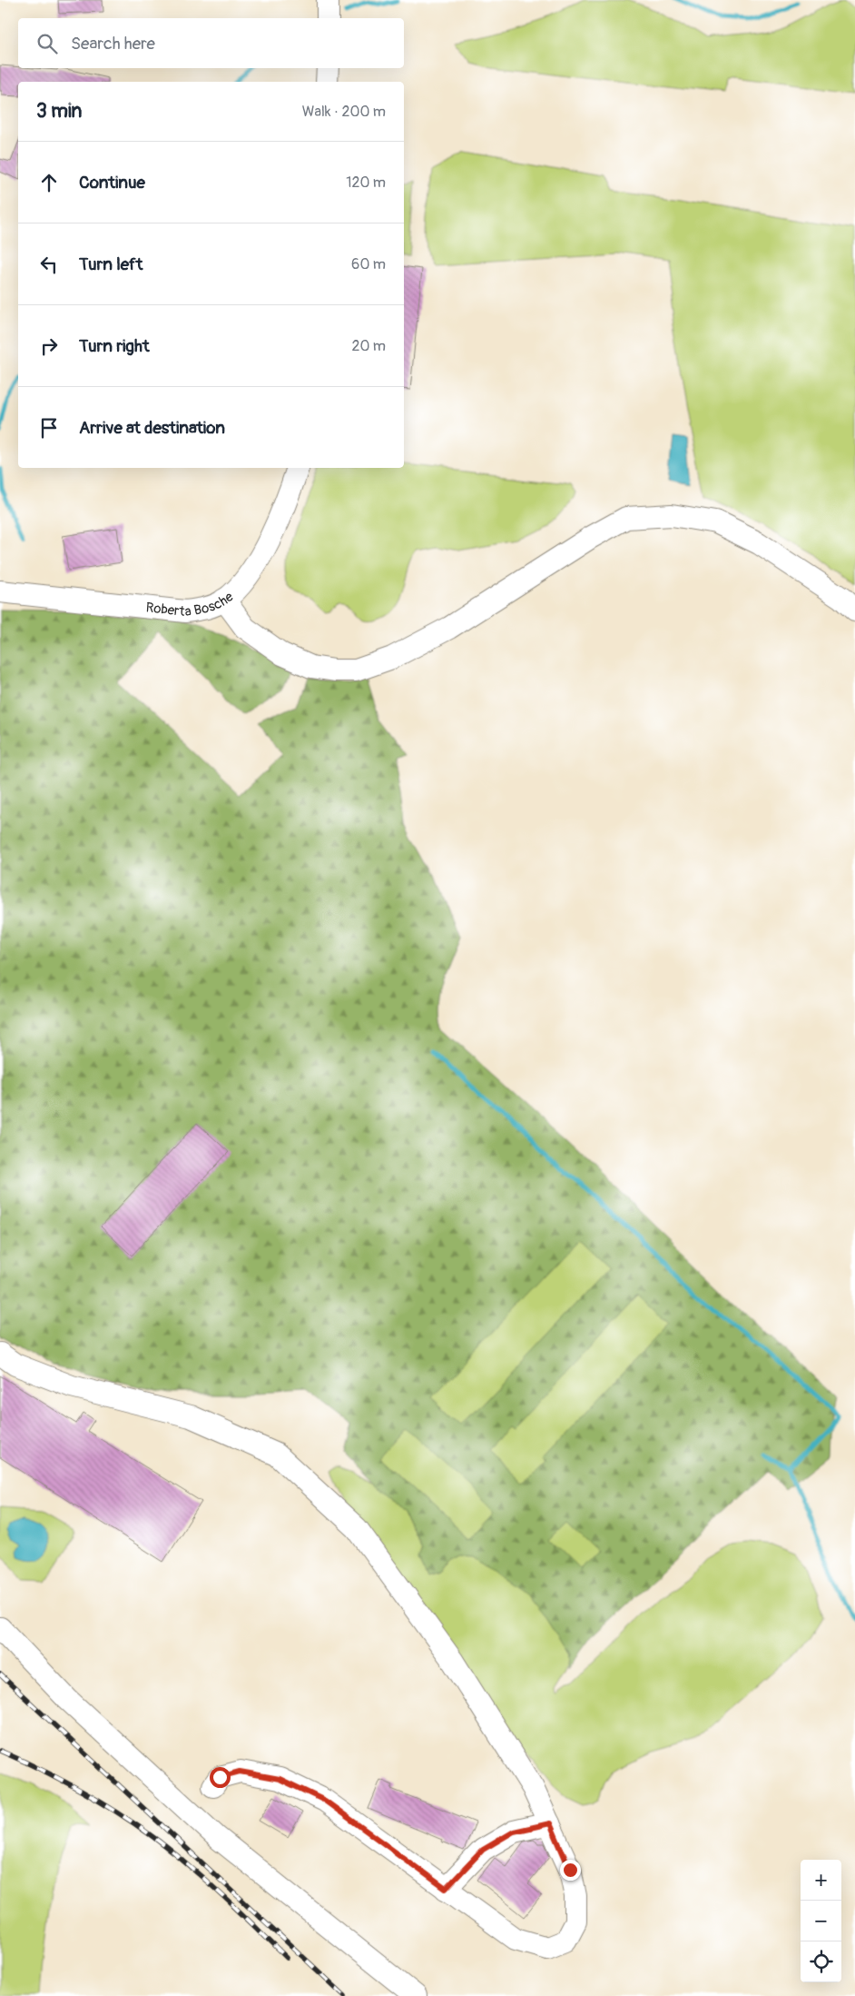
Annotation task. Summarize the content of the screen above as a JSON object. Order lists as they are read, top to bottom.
{
  "streets": {
    "street": ["Roberta Bosche"]
  },
  "page": {
    "search": "Search here",
    "heading": ["3 min", "Walk · 200 m"],
    "list": [
      ["Continue", "120 m"],
      ["Turn left", "60 m"],
      ["Turn right", "20 m"],
      "Arrive at destination"
    ],
    "map_buttons": ["+", "−"]
  }
}
